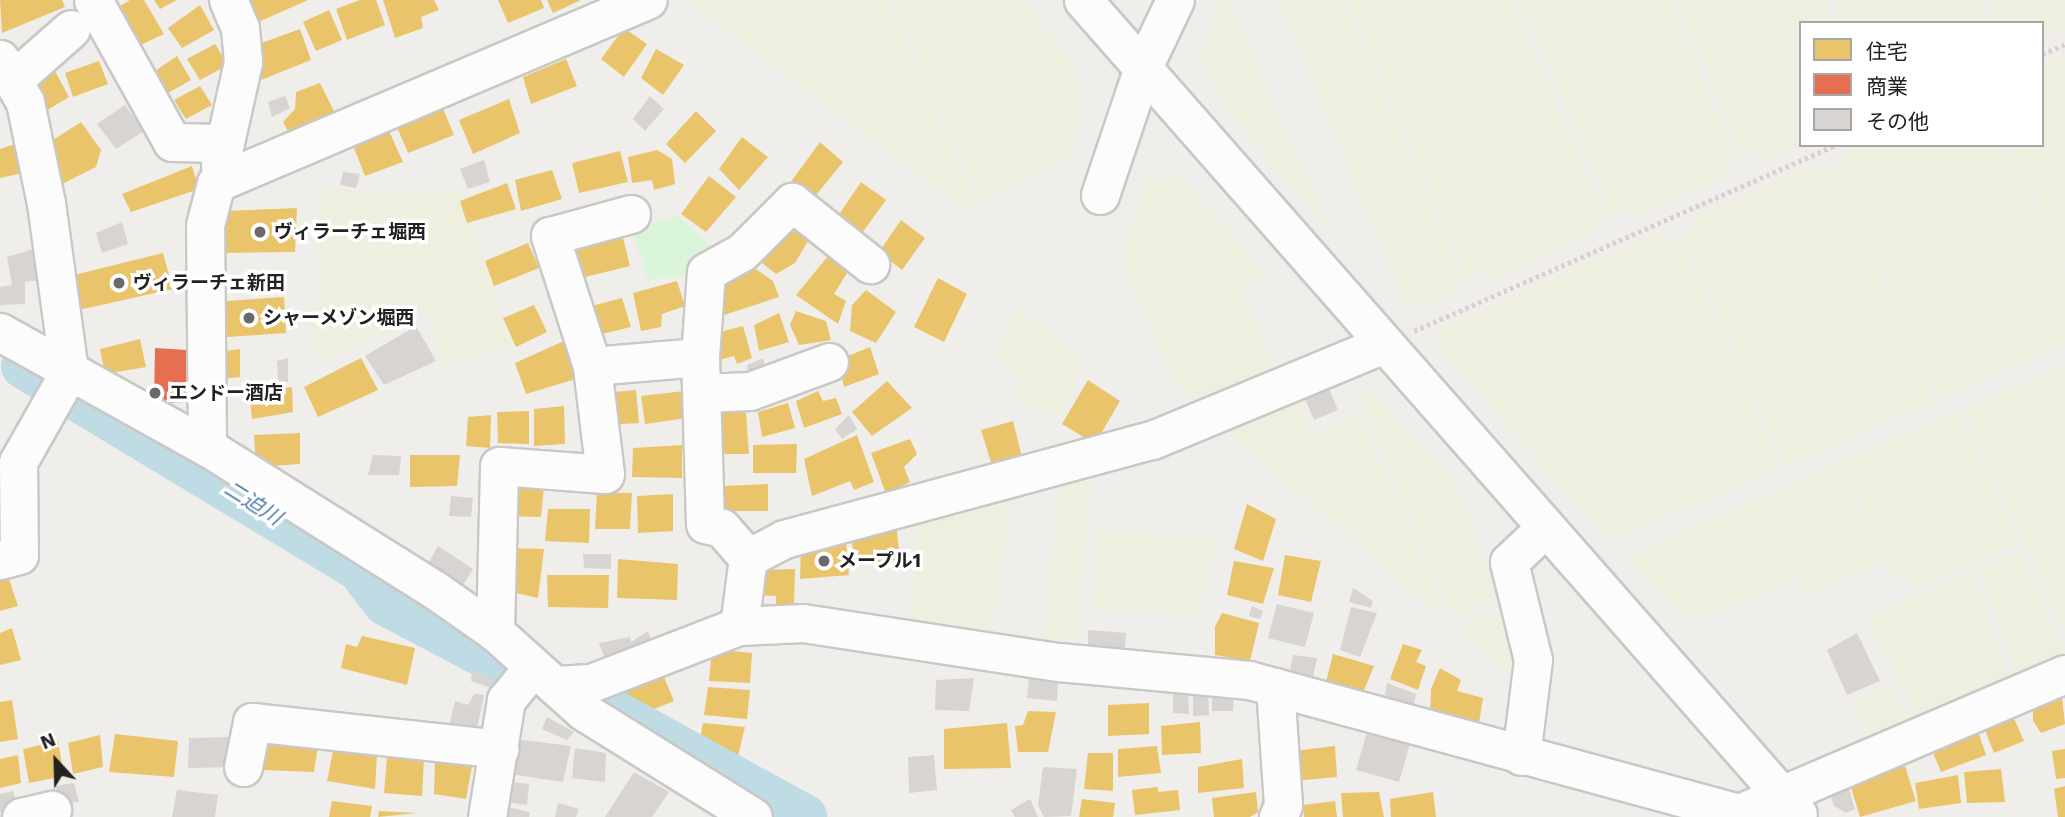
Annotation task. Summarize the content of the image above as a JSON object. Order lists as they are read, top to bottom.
{
  "water": ["二迫川"],
  "places": [
    "ヴィラーチェ堀西",
    "ヴィラーチェ新田",
    "シャーメゾン堀西",
    "エンドー酒店",
    "メープル1"
  ],
  "legend": ["住宅", "商業", "その他"],
  "north": "top"
}
